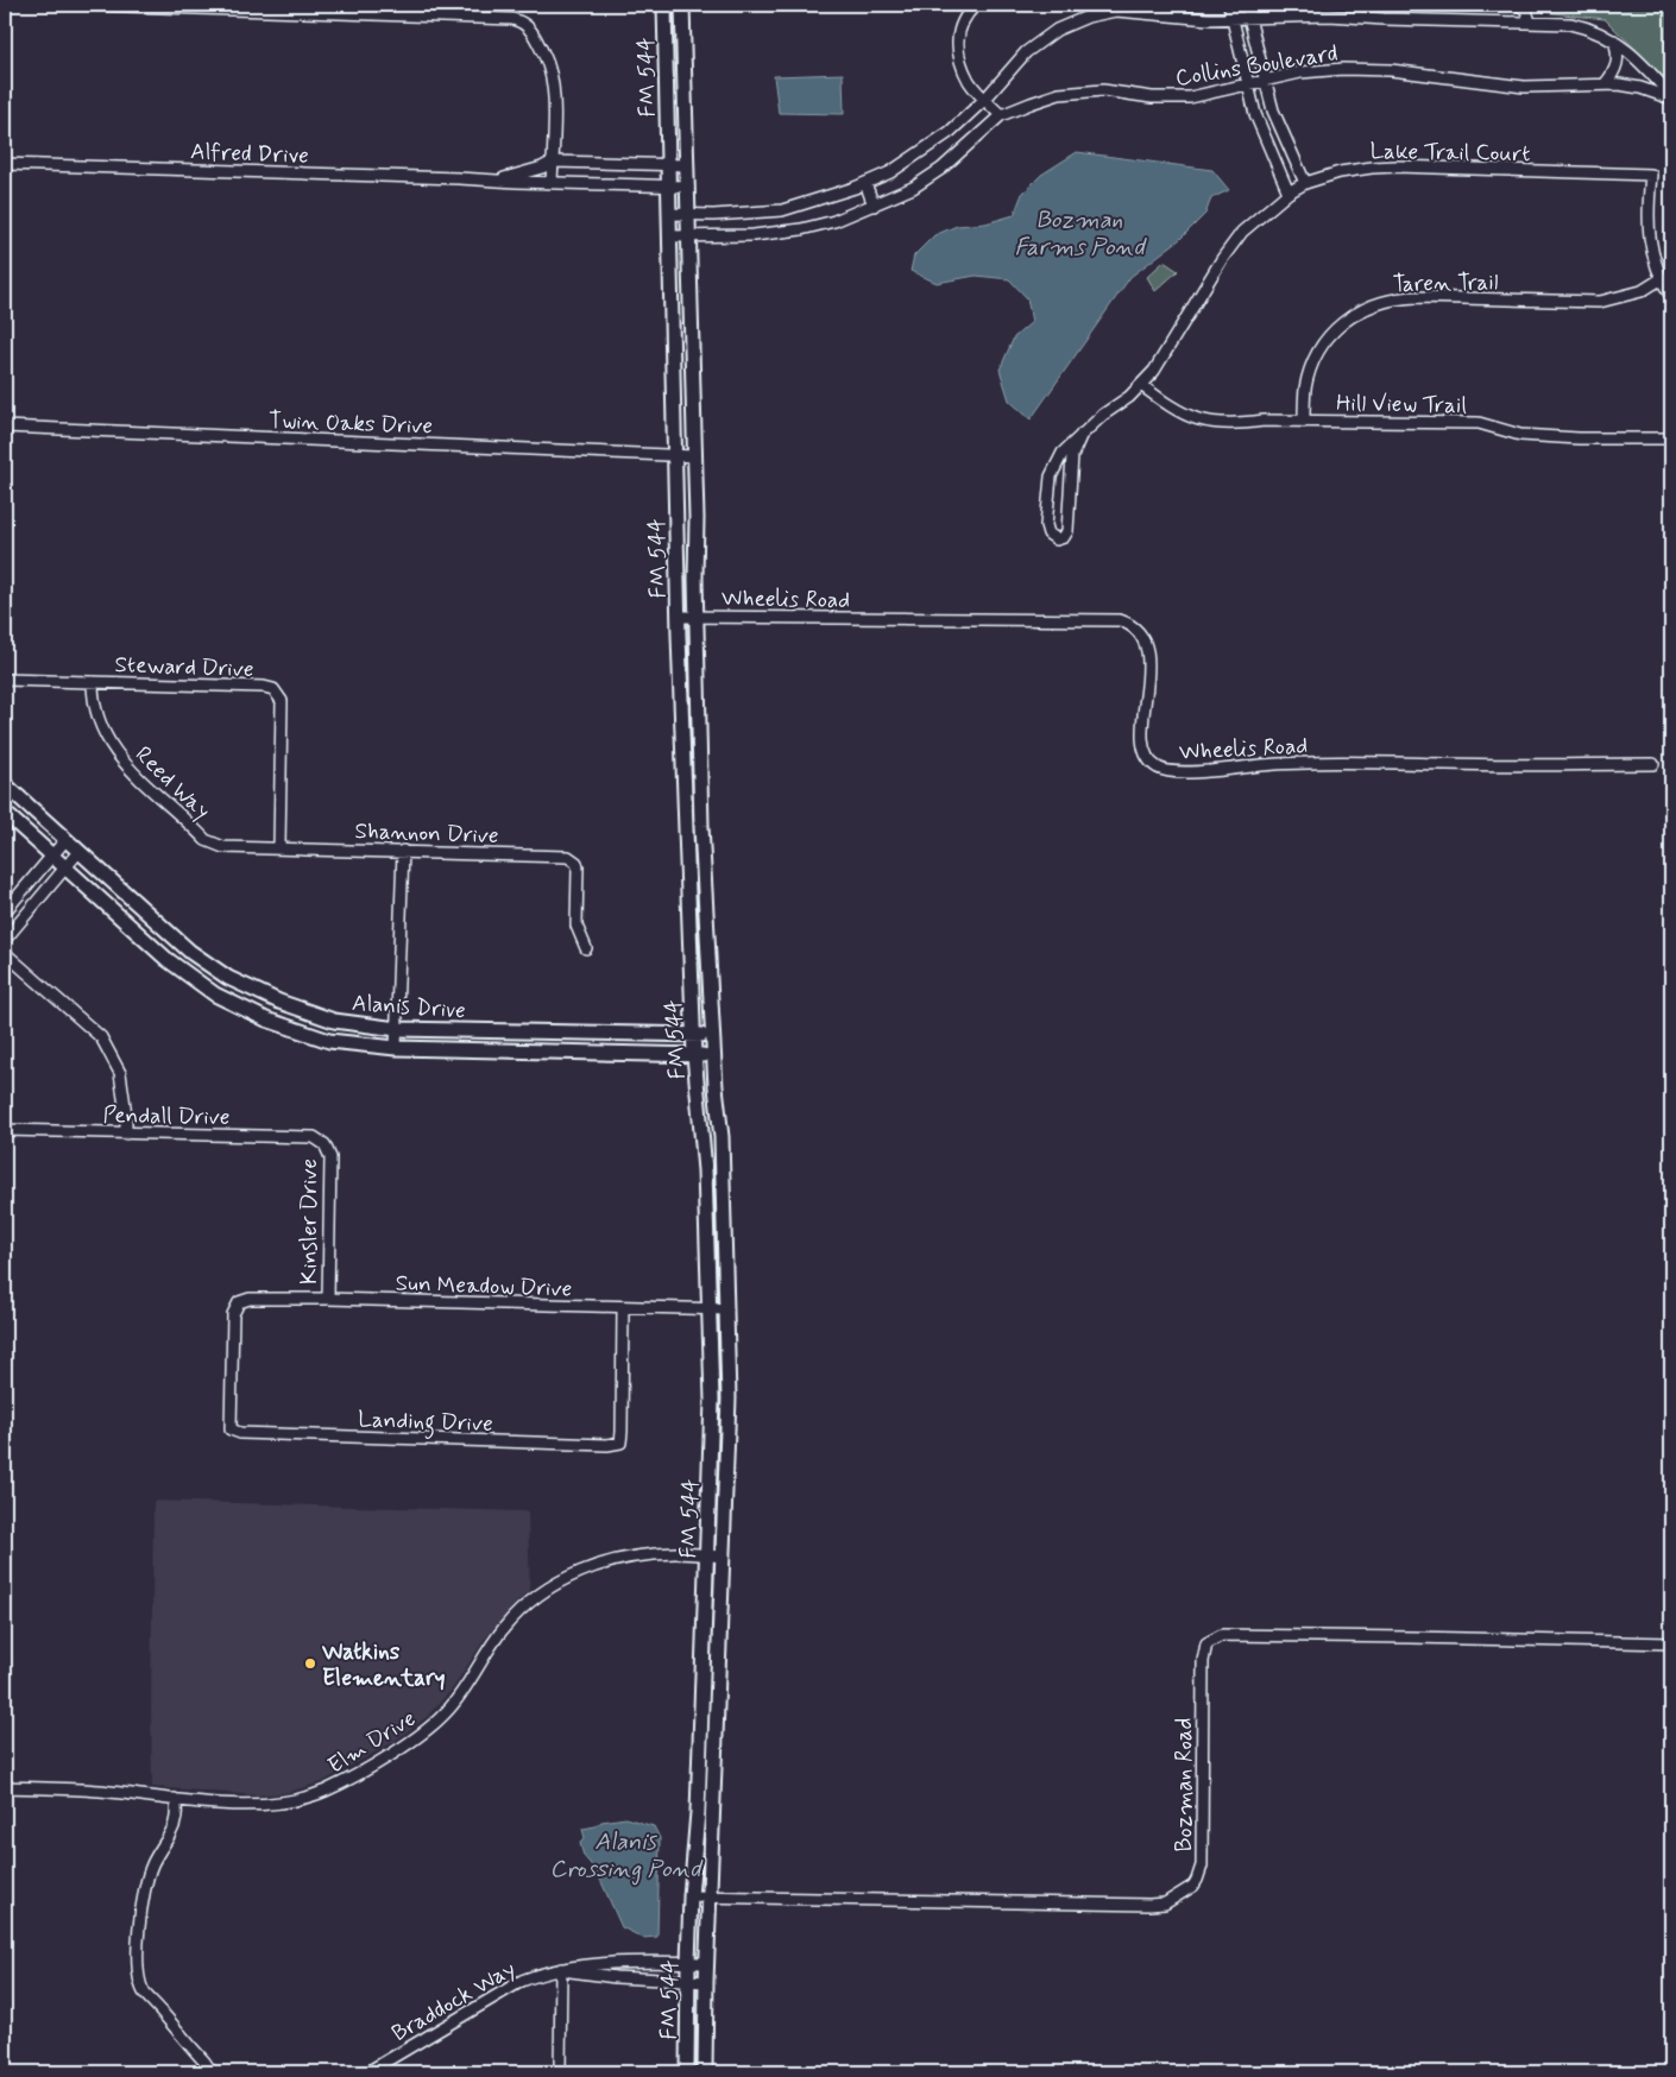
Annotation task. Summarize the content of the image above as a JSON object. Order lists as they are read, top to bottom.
{
  "streets": {
    "main road": ["FM 544", "Alanis Drive"],
    "street": [
      "Collins Boulevard",
      "Lake Trail Court",
      "Alfred Drive",
      "Taren Trail",
      "Hill View Trail",
      "Twin Oaks Drive",
      "Wheelis Road",
      "Steward Drive",
      "Reed Way",
      "Shannon Drive",
      "Pendall Drive",
      "Kinsler Drive",
      "Sun Meadow Drive",
      "Landing Drive",
      "Elm Drive",
      "Bozman Road",
      "Braddock Way"
    ]
  },
  "crossings": [
    ["Collins Boulevard", "FM 544"],
    ["FM 544", "Alfred Drive"],
    ["FM 544", "Twin Oaks Drive"],
    ["FM 544", "Wheelis Road"],
    ["FM 544", "Alanis Drive"],
    ["FM 544", "Sun Meadow Drive"],
    ["FM 544", "Elm Drive"],
    ["FM 544", "Bozman Road"],
    ["FM 544", "Braddock Way"],
    ["Lake Trail Court", "Taren Trail"],
    ["Lake Trail Court", "Hill View Trail"],
    ["Taren Trail", "Hill View Trail"],
    ["Steward Drive", "Reed Way"],
    ["Steward Drive", "Shannon Drive"],
    ["Reed Way", "Shannon Drive"],
    ["Pendall Drive", "Kinsler Drive"],
    ["Kinsler Drive", "Sun Meadow Drive"],
    ["Sun Meadow Drive", "Landing Drive"]
  ],
  "water": ["Bozman Farms Pond", "Alanis Crossing Pond"],
  "places": ["Watkins Elementary"]
}
